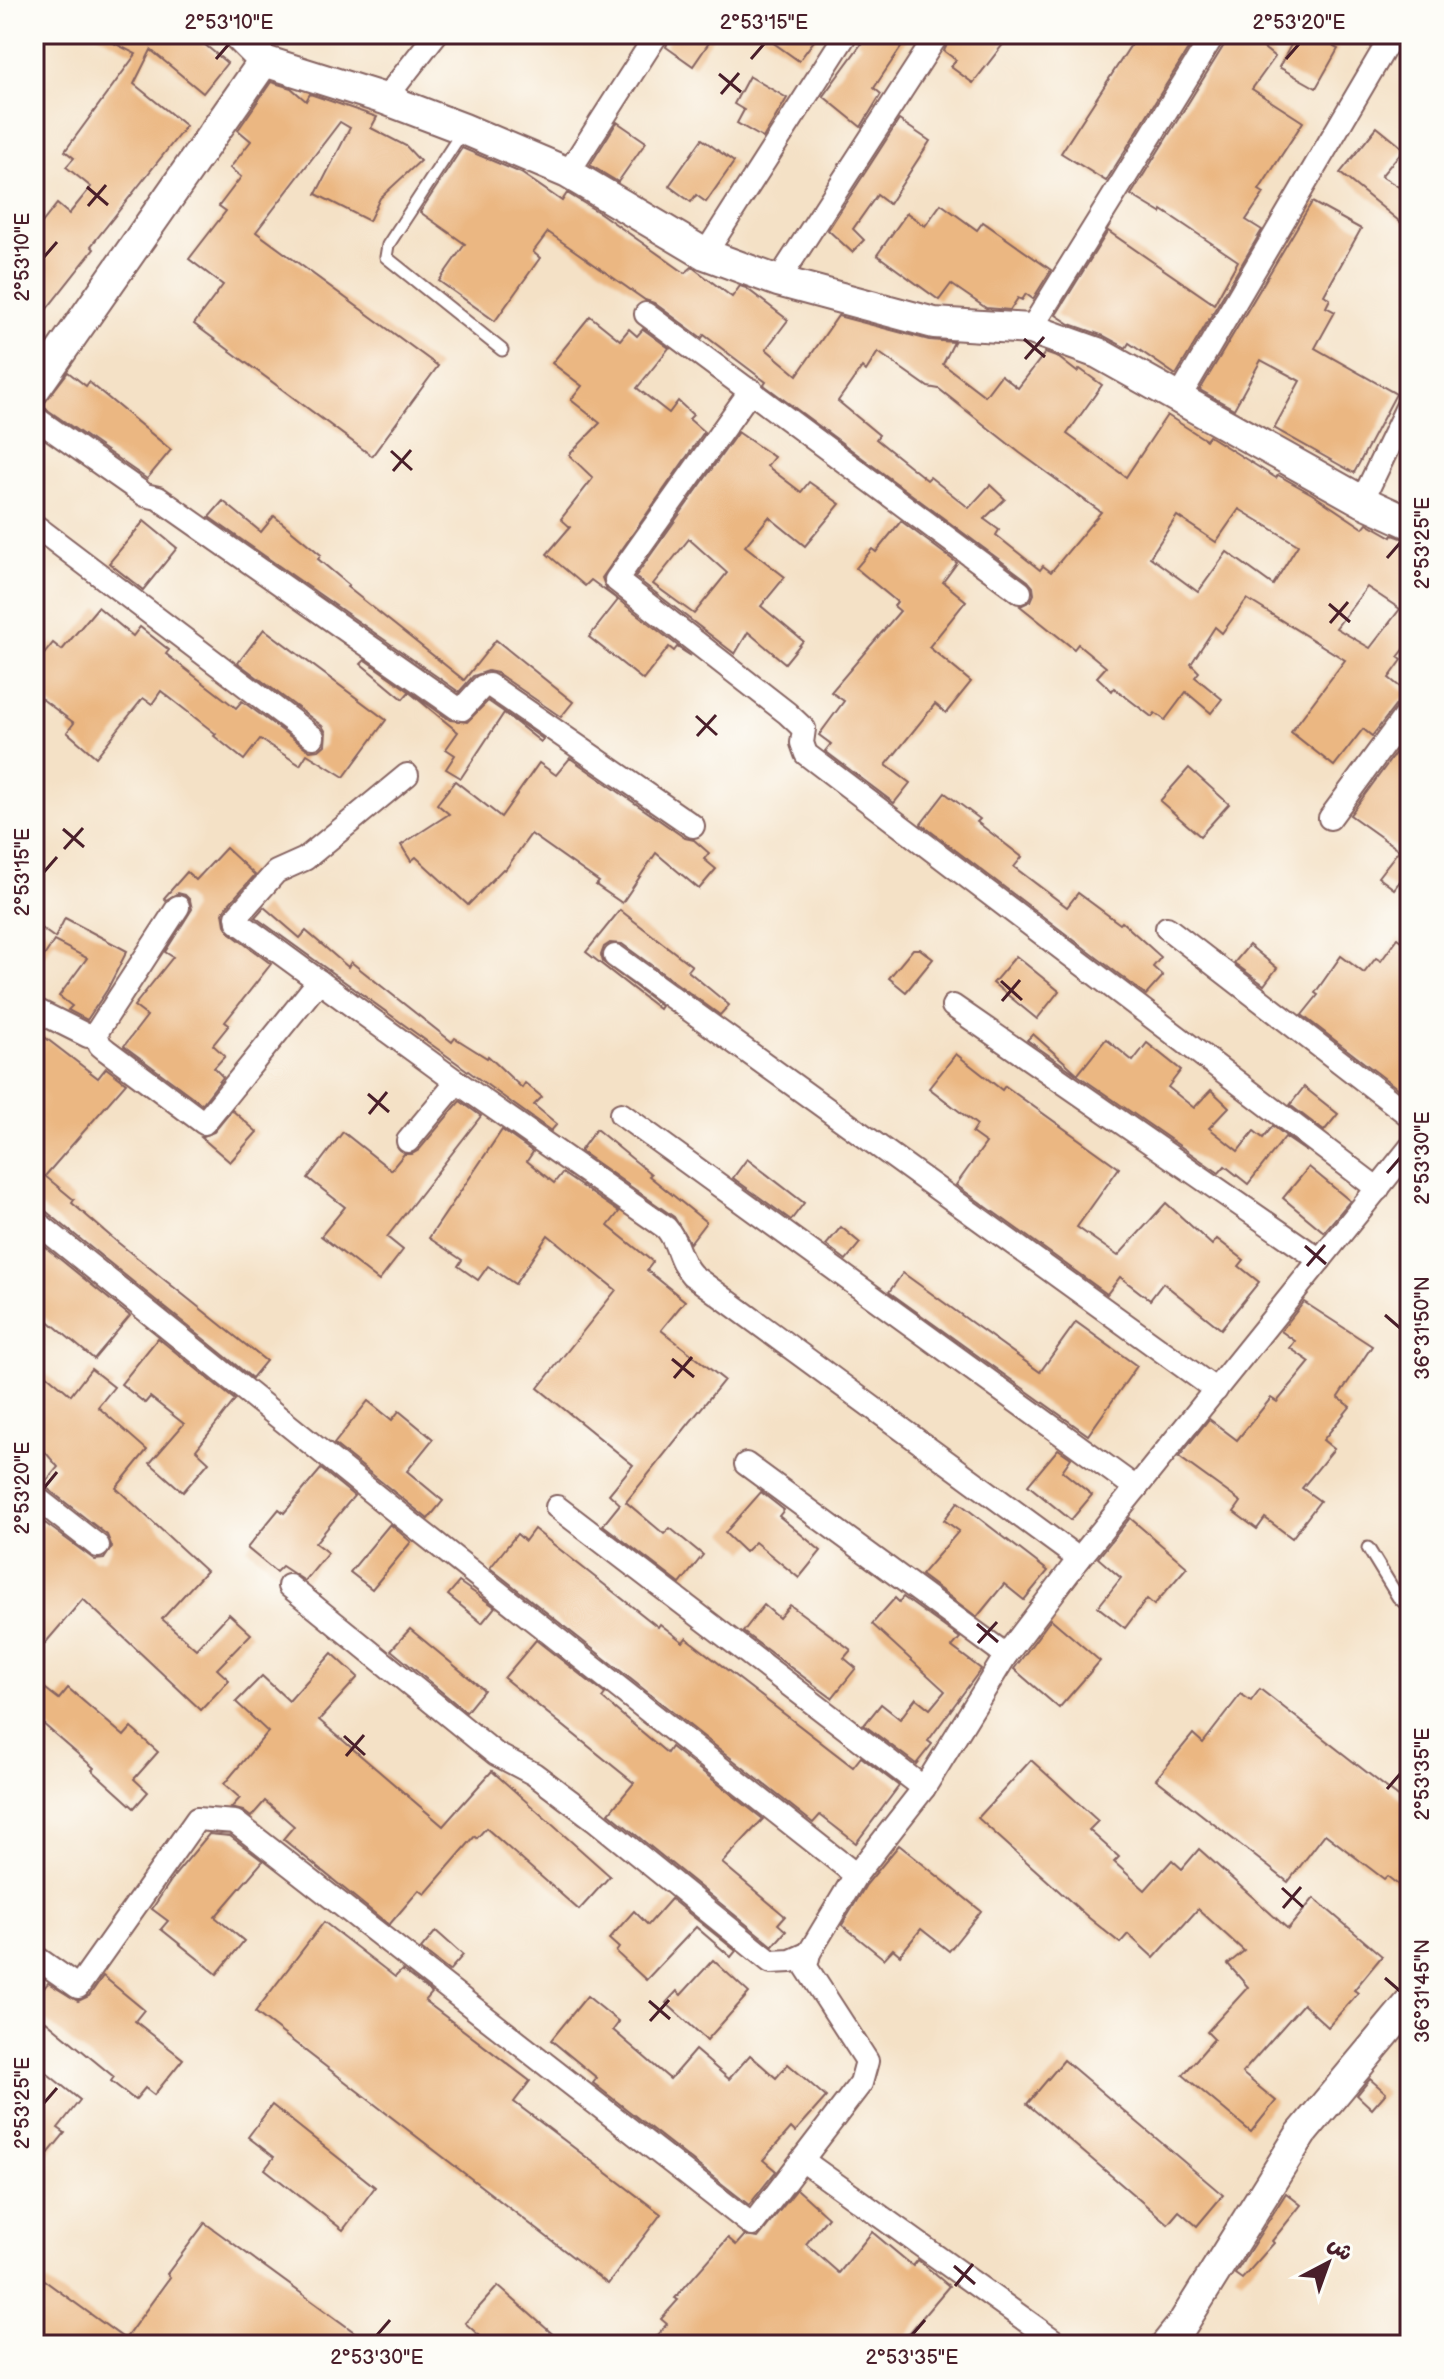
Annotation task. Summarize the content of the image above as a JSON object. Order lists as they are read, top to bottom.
{
  "north": "top right",
  "coordinates": [
    "2°53'10\"E",
    "2°53'15\"E",
    "2°53'20\"E",
    "2°53'25\"E",
    "2°53'30\"E",
    "36°31'50\"N",
    "2°53'35\"E",
    "36°31'45\"N"
  ]
}
